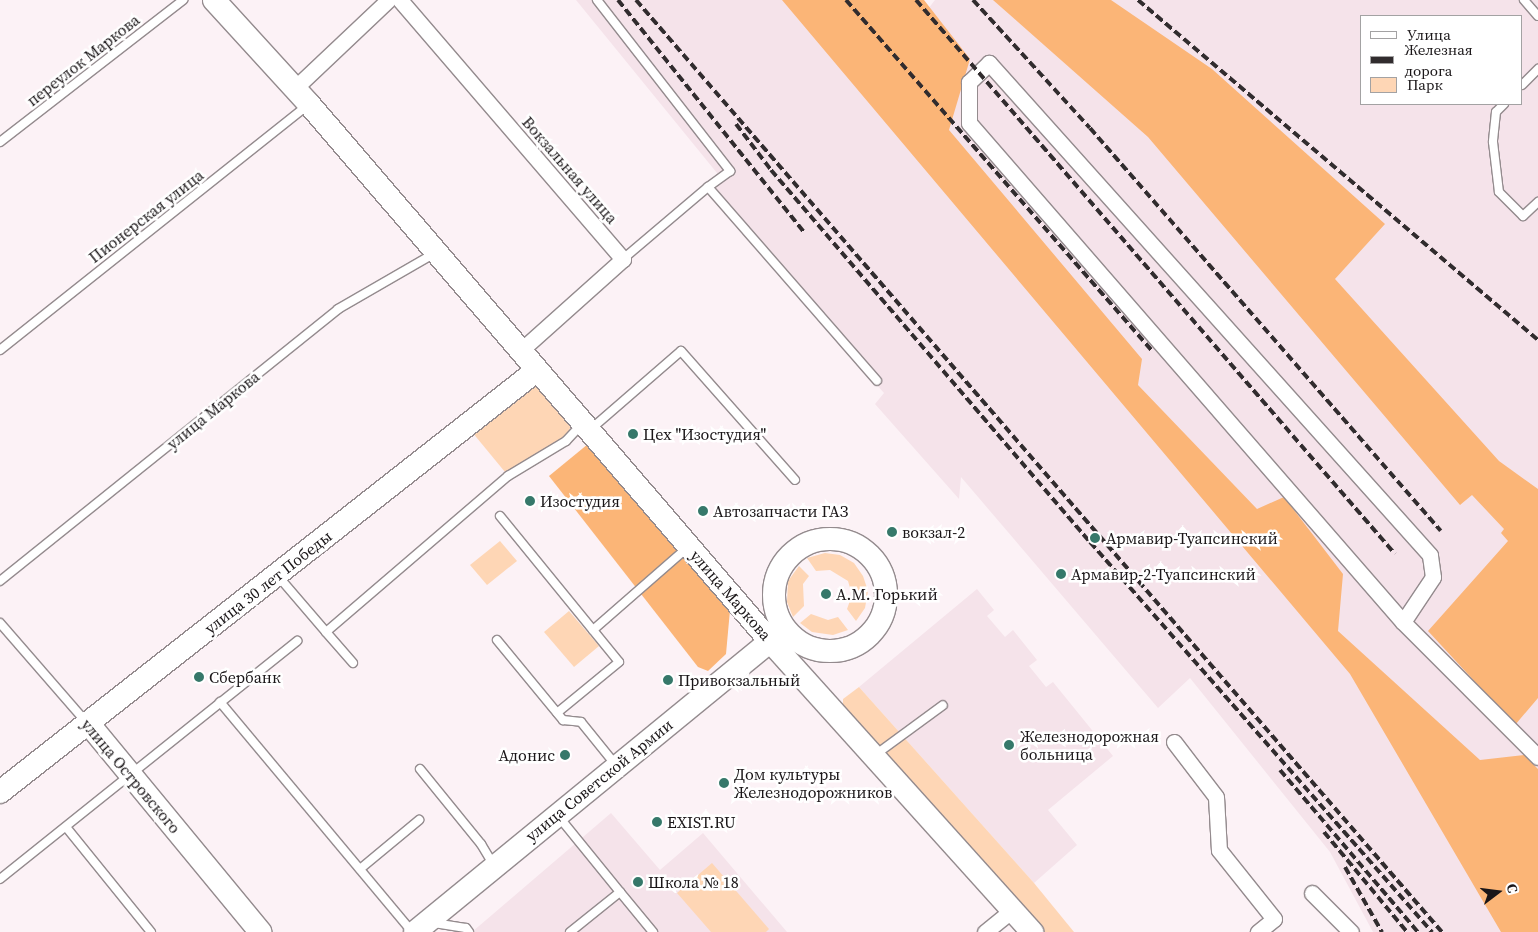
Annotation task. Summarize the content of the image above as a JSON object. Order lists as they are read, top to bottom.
{
  "streets": {
    "main road": [
      "улица Маркова",
      "улица 30 лет Победы",
      "улица Островского",
      "улица Советской Армии"
    ],
    "street": ["Вокзальная улица"],
    "lane": ["переулок Маркова", "Пионерская улица"]
  },
  "crossings": [
    ["Пионерская улица", "улица Маркова"],
    ["улица Маркова", "улица 30 лет Победы"],
    ["улица Маркова", "улица Советской Армии"],
    ["улица 30 лет Победы", "улица Островского"]
  ],
  "places": [
    "Цех \"Изостудия\"",
    "Изостудия",
    "Автозапчасти ГАЗ",
    "вокзал-2",
    "Армавир-Туапсинский",
    "Армавир-2-Туапсинский",
    "А.М. Горький",
    "Сбербанк",
    "Привокзальный",
    "Железнодорожная больница",
    "Адонис",
    "Дом культуры Железнодорожников",
    "EXIST.RU",
    "Школа № 18"
  ],
  "legend": ["Улица", "Железная дорога", "Парк"],
  "north": "right"
}
